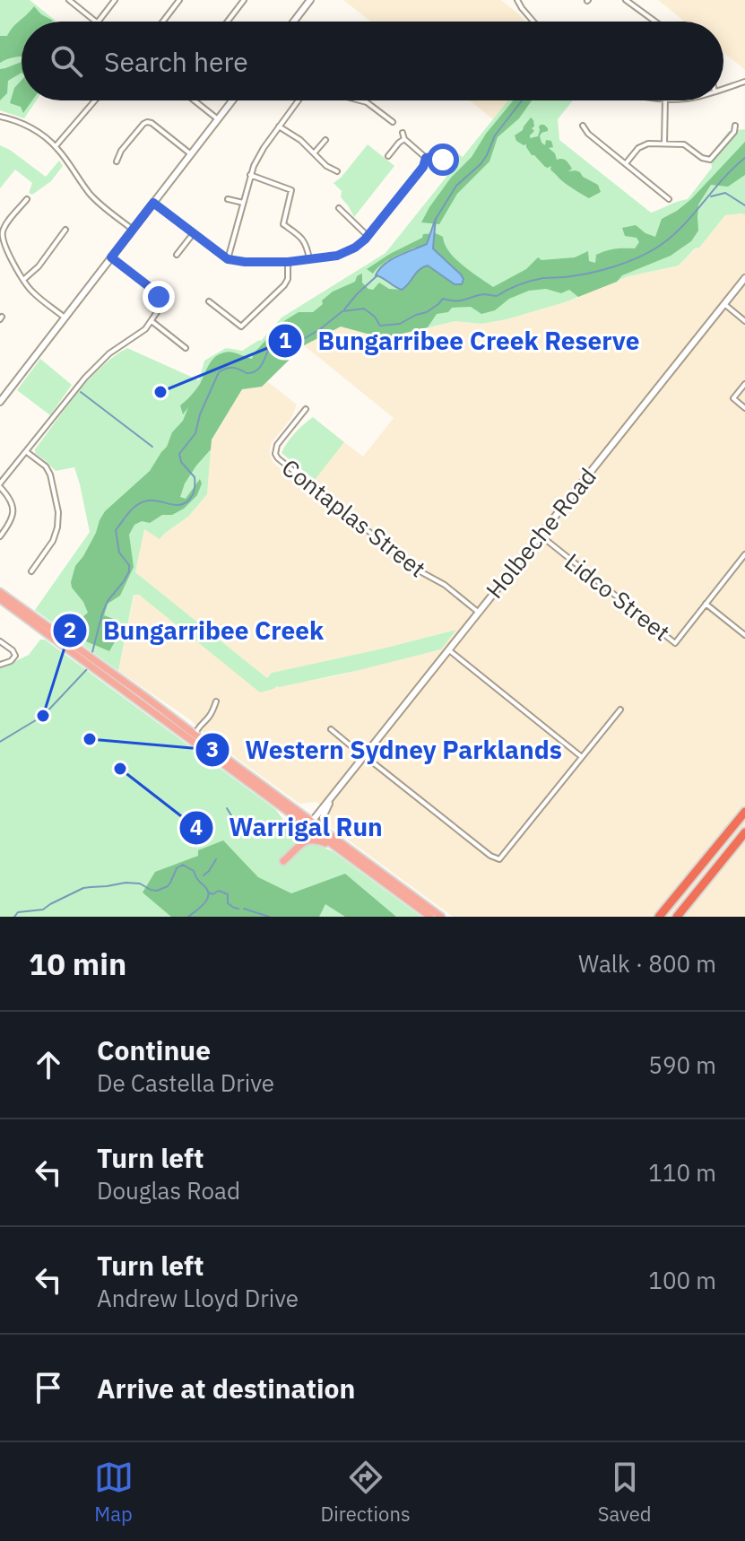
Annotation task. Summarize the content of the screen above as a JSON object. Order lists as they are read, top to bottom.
{
  "streets": {
    "street": ["Contaplas Street", "Holbeche Road", "Lidco Street"]
  },
  "crossings": [
    ["Contaplas Street", "Holbeche Road"],
    ["Holbeche Road", "Lidco Street"]
  ],
  "places": [
    "Bungarribee Creek Reserve",
    "Bungarribee Creek",
    "Western Sydney Parklands",
    "Warrigal Run"
  ],
  "page": {
    "search": "Search here",
    "heading": ["10 min", "Walk · 800 m"],
    "list": [
      ["Continue", "De Castella Drive", "590 m"],
      ["Turn left", "Douglas Road", "110 m"],
      ["Turn left", "Andrew Lloyd Drive", "100 m"],
      "Arrive at destination"
    ],
    "nav": ["Map", "Directions", "Saved"]
  }
}
